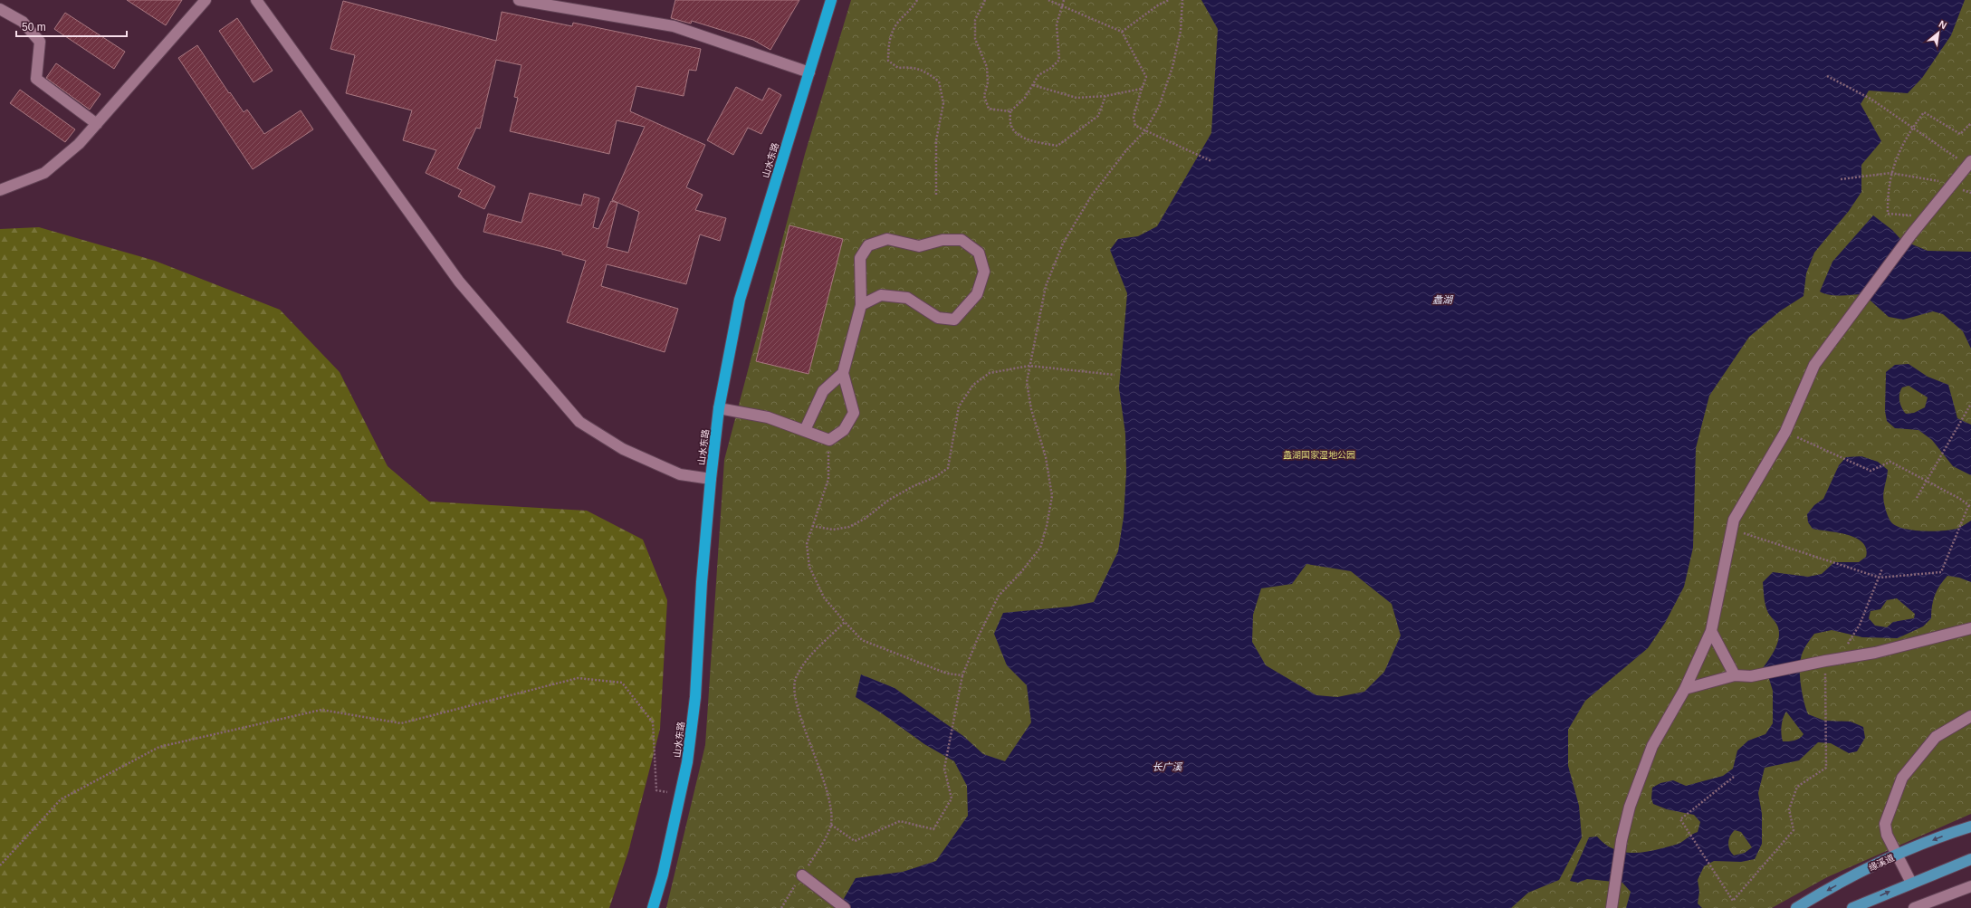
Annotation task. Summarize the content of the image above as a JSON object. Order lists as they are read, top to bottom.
{
  "streets": {
    "highway": ["山水东路"],
    "main road": ["缘溪道"]
  },
  "water": ["蠡湖", "长广溪"],
  "parks": ["蠡湖国家湿地公园"],
  "scale_bar": "50 m",
  "north": "top right"
}
